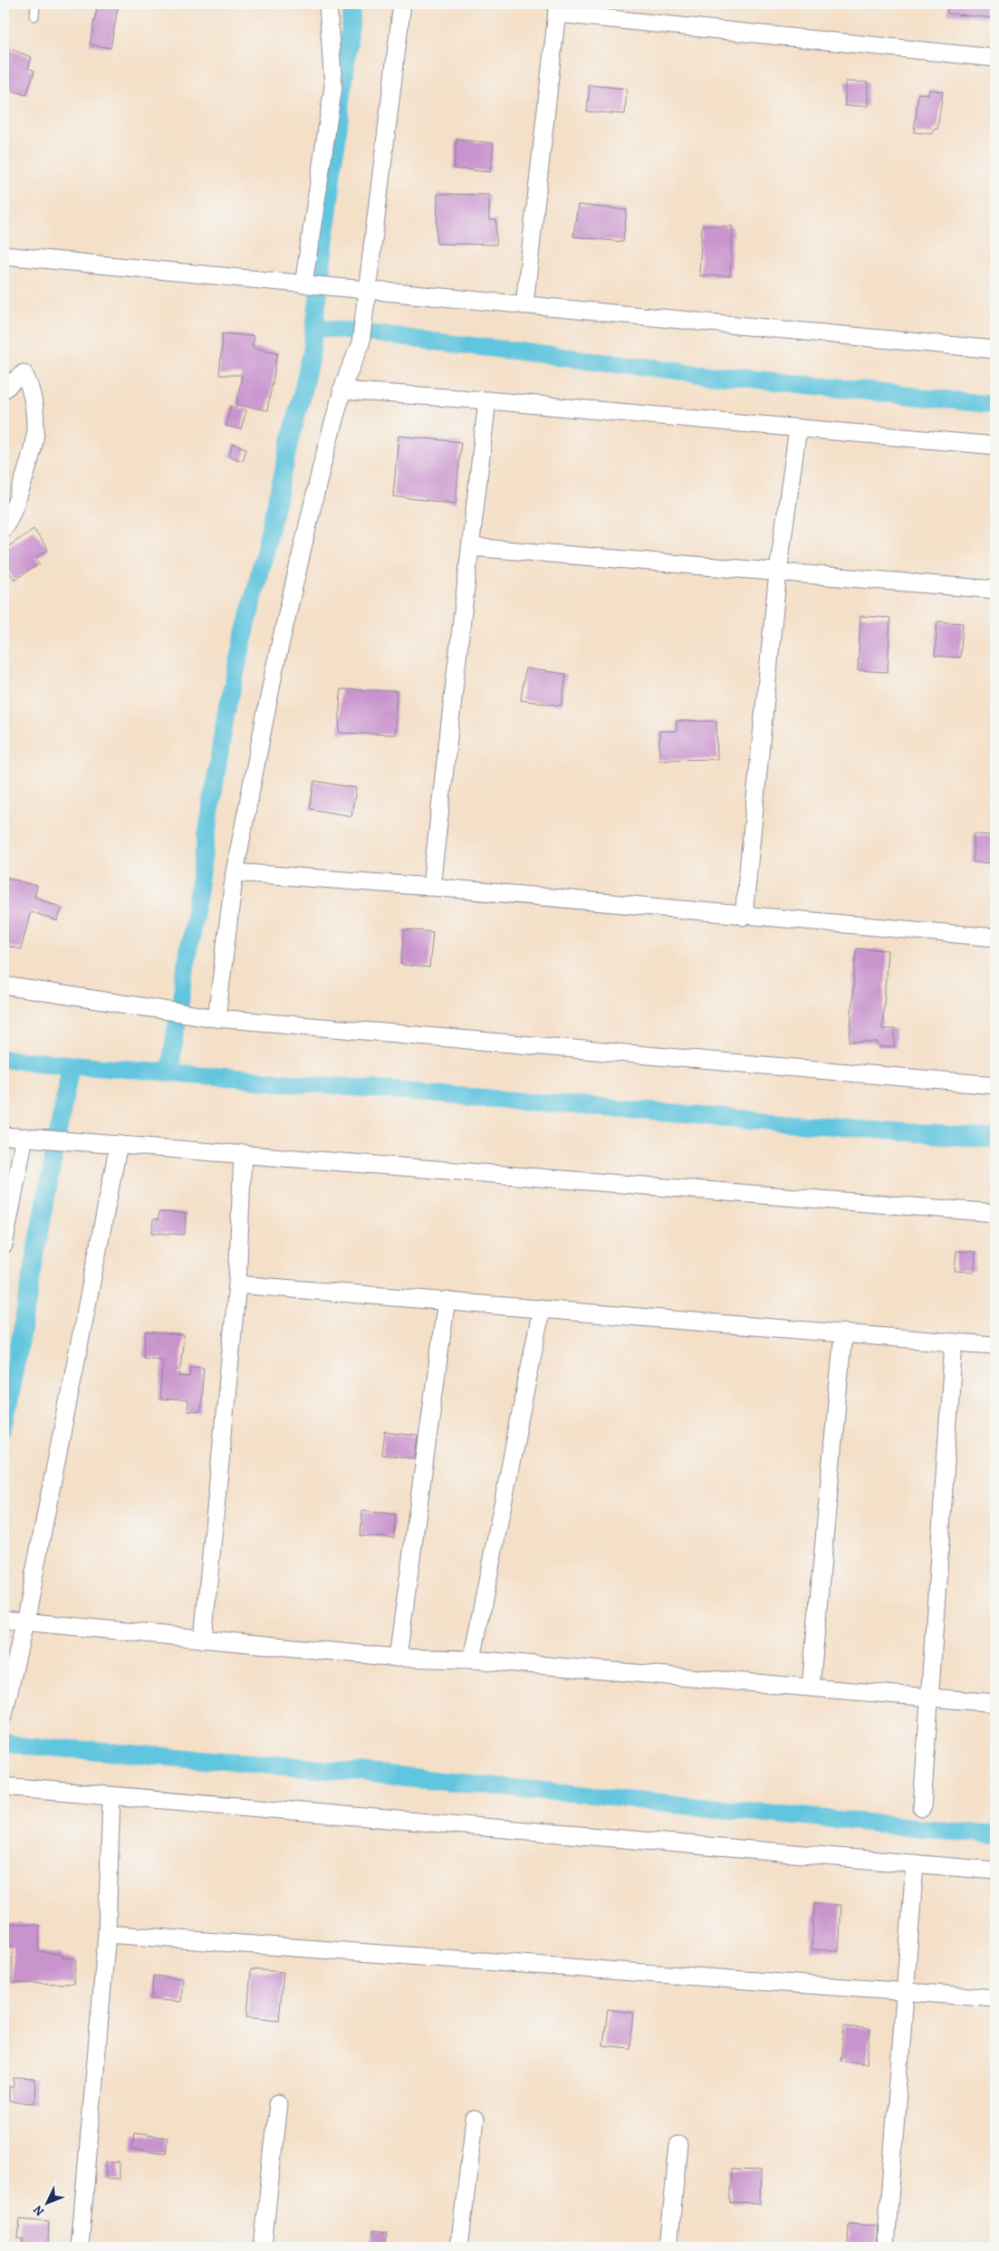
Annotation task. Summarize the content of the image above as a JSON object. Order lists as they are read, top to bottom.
{
  "north": "bottom left"
}
